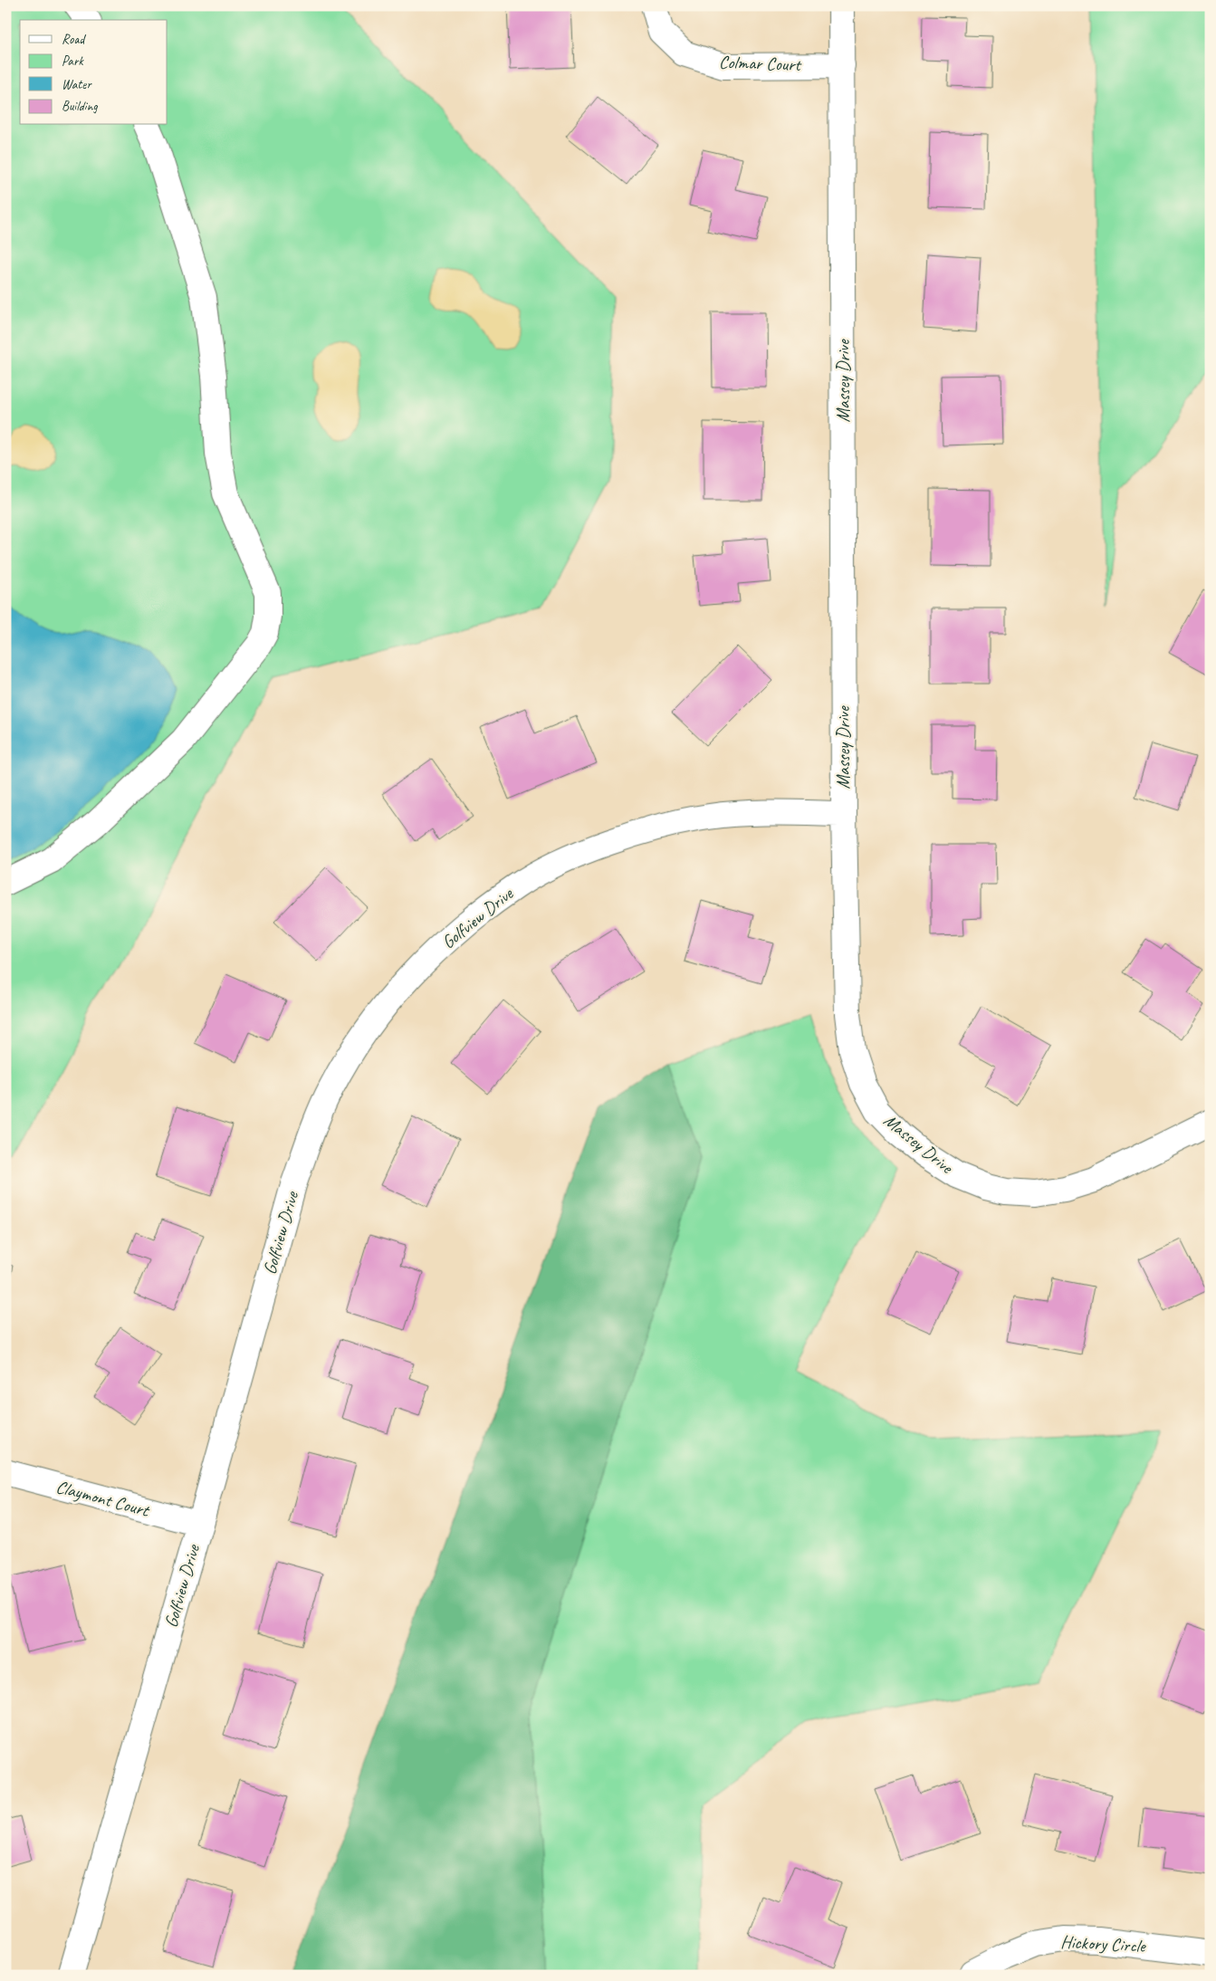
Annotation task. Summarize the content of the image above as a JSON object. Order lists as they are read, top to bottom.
{
  "streets": {
    "street": [
      "Colmar Court",
      "Massey Drive",
      "Golfview Drive",
      "Claymont Court",
      "Hickory Circle"
    ]
  },
  "crossings": [
    ["Colmar Court", "Massey Drive"],
    ["Massey Drive", "Golfview Drive"],
    ["Golfview Drive", "Claymont Court"]
  ],
  "legend": [
    "Road",
    "Park",
    "Water",
    "Building"
  ]
}
